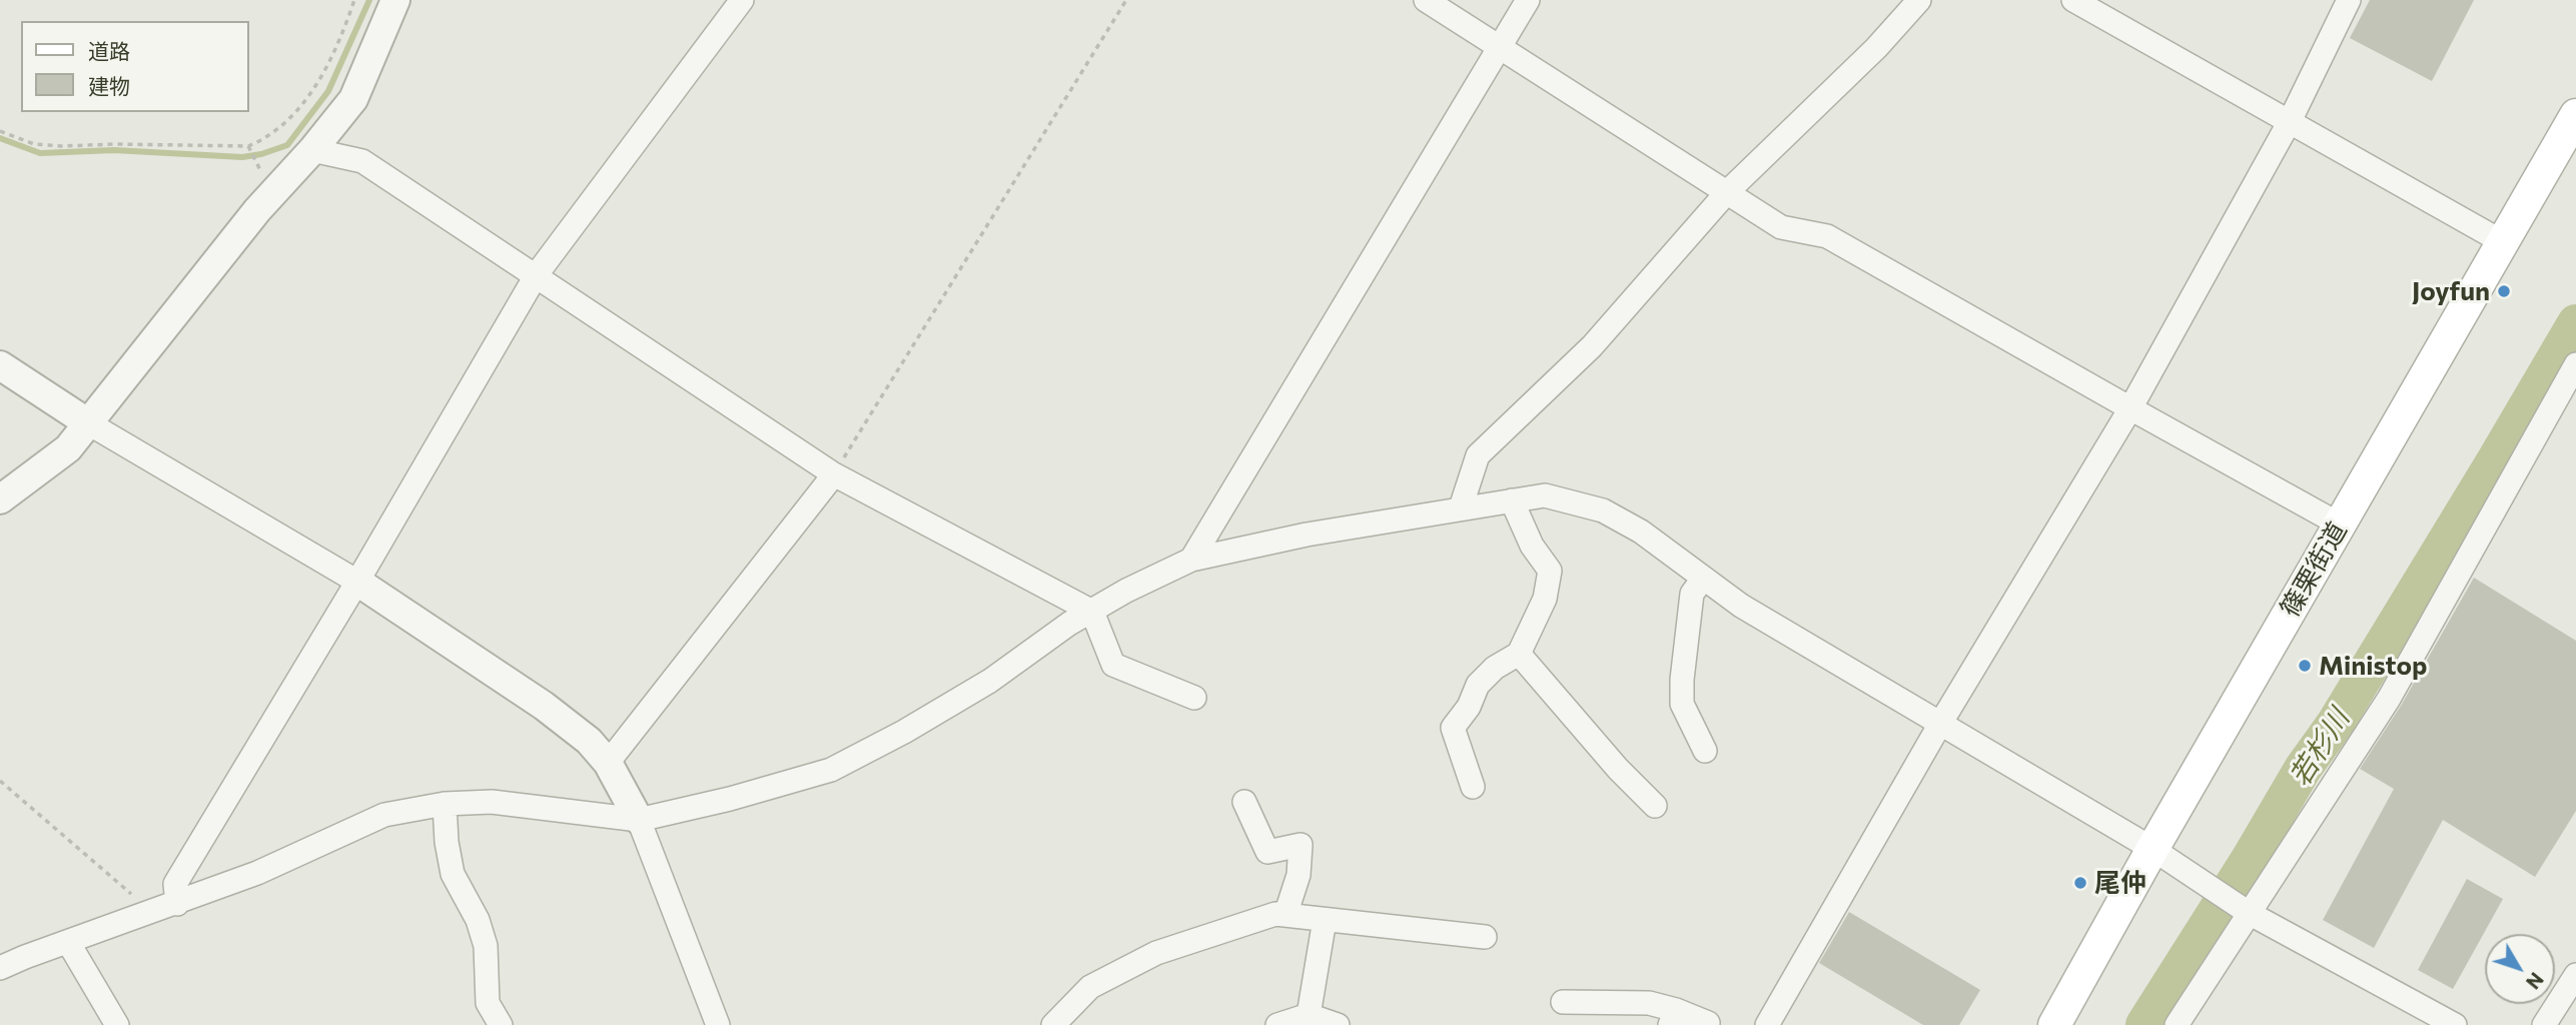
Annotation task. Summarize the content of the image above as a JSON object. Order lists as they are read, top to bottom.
{
  "streets": {
    "main road": ["篠栗街道"]
  },
  "water": ["若杉川"],
  "places": ["Joyfun", "Ministop", "尾仲"],
  "legend": ["道路", "建物"],
  "north": "bottom right"
}
